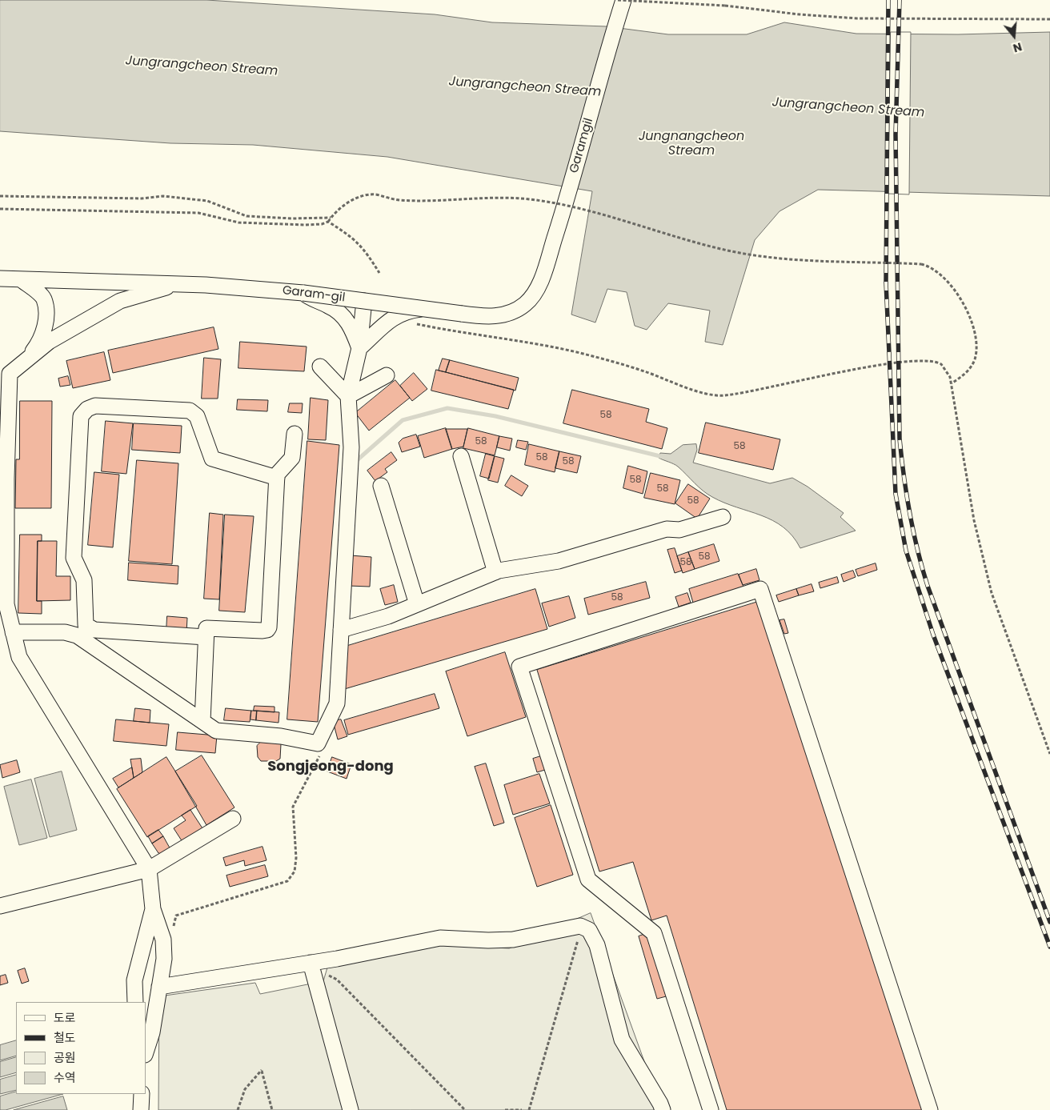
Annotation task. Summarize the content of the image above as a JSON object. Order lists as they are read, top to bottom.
{
  "streets": {
    "street": ["Garamgil", "Garam-gil"]
  },
  "crossings": [
    ["Garamgil", "Garam-gil"]
  ],
  "districts": ["Songjeong-dong"],
  "water": ["Jungrangcheon Stream", "Jungnangcheon Stream"],
  "house_numbers": [
    "58",
    "58",
    "58",
    "58",
    "58",
    "58",
    "58",
    "58",
    "58",
    "58",
    "58"
  ],
  "legend": [
    "도로",
    "철도",
    "공원",
    "수역"
  ],
  "north": "bottom"
}
